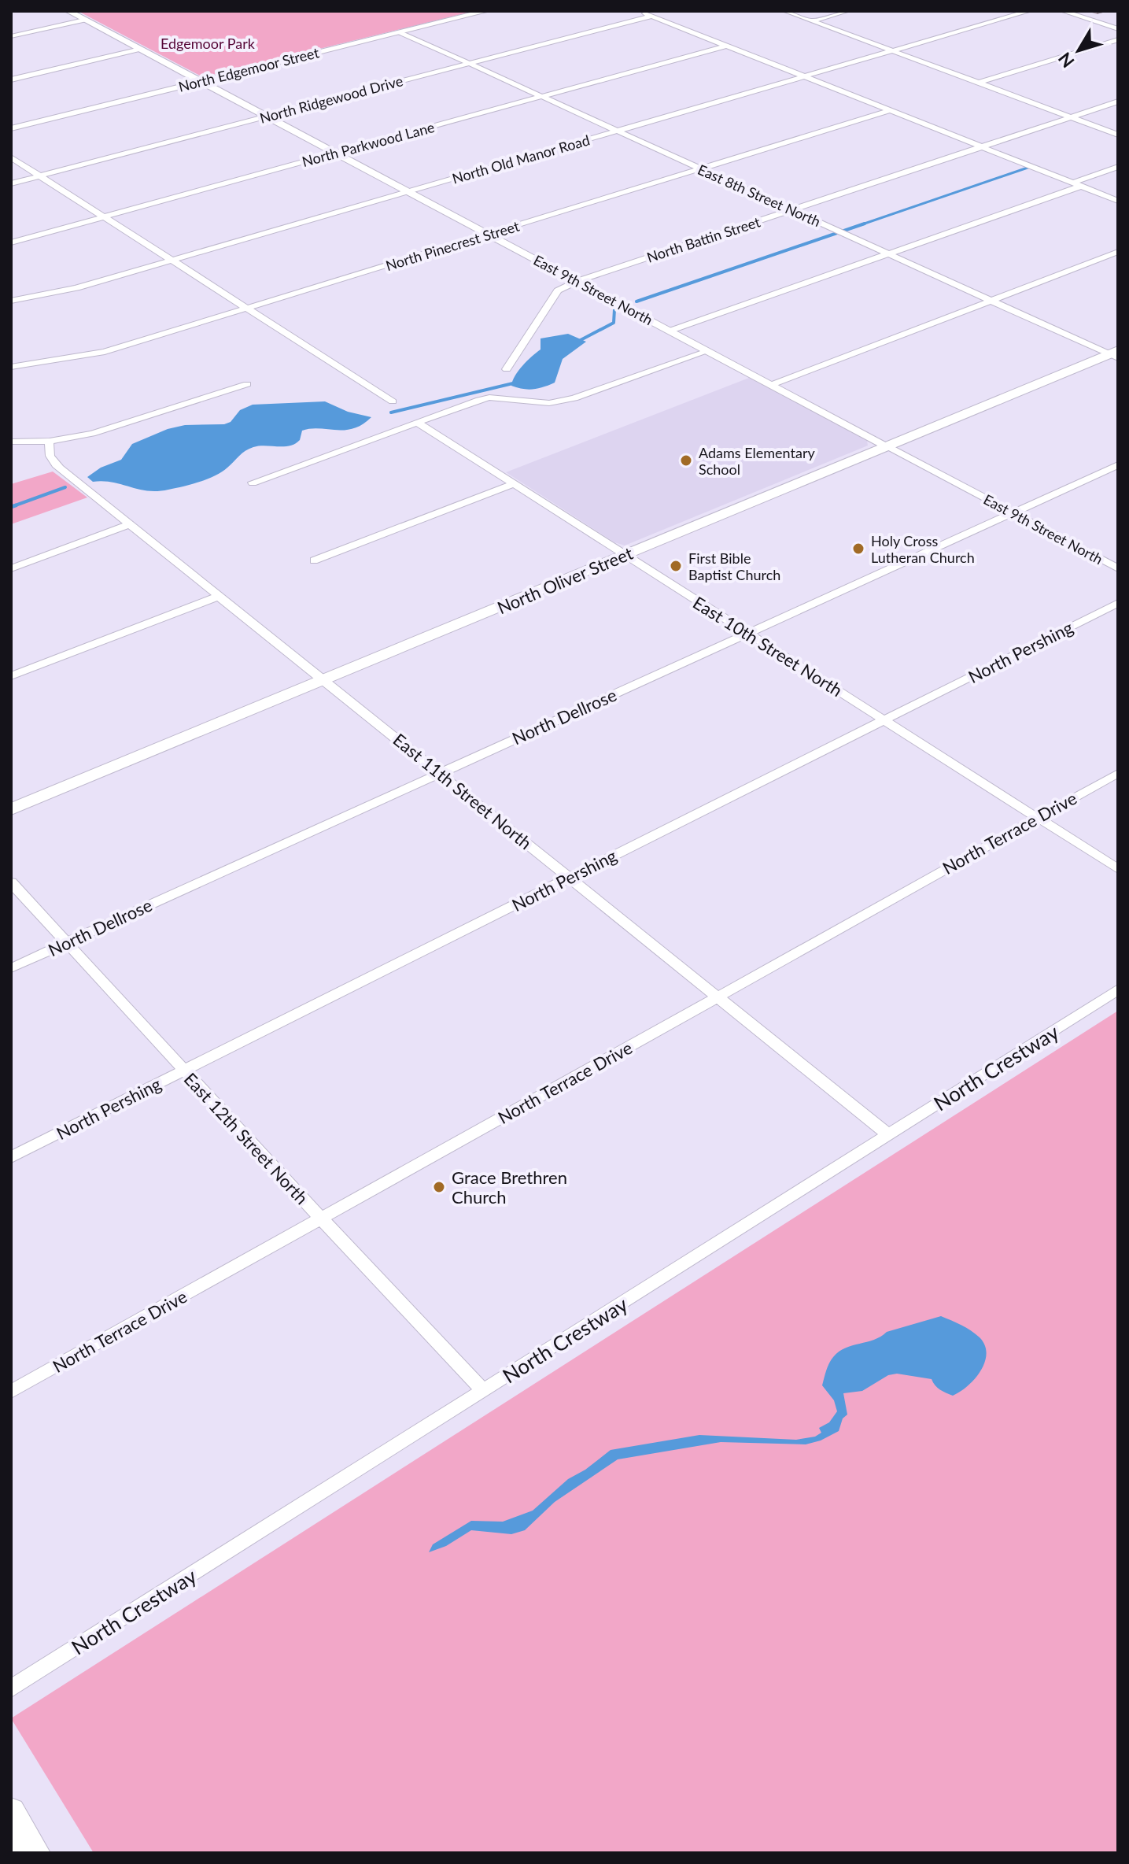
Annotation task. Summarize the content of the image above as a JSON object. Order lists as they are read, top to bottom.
{
  "streets": {
    "main road": ["North Oliver Street"],
    "street": [
      "North Edgemoor Street",
      "North Ridgewood Drive",
      "North Parkwood Lane",
      "North Old Manor Road",
      "East 8th Street North",
      "North Battin Street",
      "North Pinecrest Street",
      "East 9th Street North",
      "East 10th Street North",
      "North Pershing",
      "North Dellrose",
      "East 11th Street North",
      "North Terrace Drive",
      "North Crestway",
      "East 12th Street North"
    ]
  },
  "crossings": [
    ["North Edgemoor Street", "East 8th Street North"],
    ["North Edgemoor Street", "East 9th Street North"],
    ["North Ridgewood Drive", "East 8th Street North"],
    ["North Ridgewood Drive", "East 9th Street North"],
    ["North Parkwood Lane", "East 8th Street North"],
    ["North Parkwood Lane", "East 9th Street North"],
    ["North Old Manor Road", "East 8th Street North"],
    ["North Old Manor Road", "East 9th Street North"],
    ["East 8th Street North", "North Battin Street"],
    ["East 8th Street North", "North Pinecrest Street"],
    ["East 8th Street North", "North Oliver Street"],
    ["North Battin Street", "East 9th Street North"],
    ["North Pinecrest Street", "East 9th Street North"],
    ["East 9th Street North", "North Oliver Street"],
    ["East 9th Street North", "North Dellrose"],
    ["North Oliver Street", "East 10th Street North"],
    ["North Oliver Street", "East 11th Street North"],
    ["East 10th Street North", "North Pershing"],
    ["East 10th Street North", "North Dellrose"],
    ["East 10th Street North", "North Terrace Drive"],
    ["North Pershing", "East 11th Street North"],
    ["North Pershing", "East 12th Street North"],
    ["North Dellrose", "East 11th Street North"],
    ["North Dellrose", "East 12th Street North"],
    ["East 11th Street North", "North Terrace Drive"],
    ["East 11th Street North", "North Crestway"],
    ["North Terrace Drive", "East 12th Street North"],
    ["North Crestway", "East 12th Street North"]
  ],
  "parks": ["Edgemoor Park"],
  "places": [
    "Adams Elementary School",
    "Holy Cross Lutheran Church",
    "First Bible Baptist Church",
    "Grace Brethren Church"
  ],
  "north": "bottom left"
}
